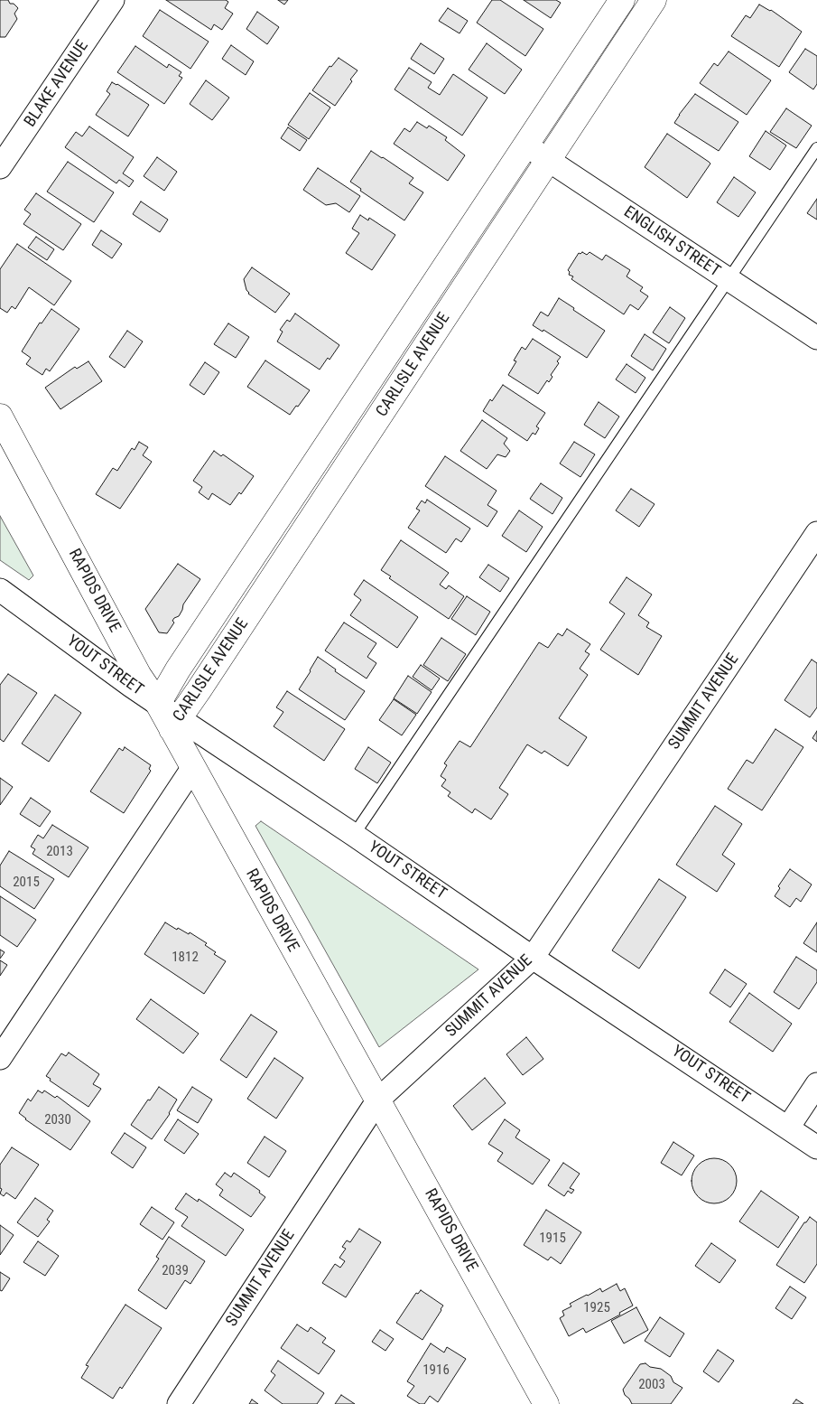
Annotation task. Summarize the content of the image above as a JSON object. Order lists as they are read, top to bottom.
{
  "streets": {
    "street": [
      "BLAKE AVENUE",
      "ENGLISH STREET",
      "CARLISLE AVENUE",
      "RAPIDS DRIVE",
      "YOUT STREET",
      "SUMMIT AVENUE"
    ]
  },
  "crossings": [
    ["ENGLISH STREET", "CARLISLE AVENUE"],
    ["CARLISLE AVENUE", "RAPIDS DRIVE"],
    ["CARLISLE AVENUE", "YOUT STREET"],
    ["RAPIDS DRIVE", "YOUT STREET"],
    ["RAPIDS DRIVE", "SUMMIT AVENUE"],
    ["YOUT STREET", "SUMMIT AVENUE"]
  ],
  "house_numbers": [
    "2013",
    "2015",
    "1812",
    "2030",
    "1915",
    "2039",
    "1925",
    "1916",
    "2003"
  ]
}
